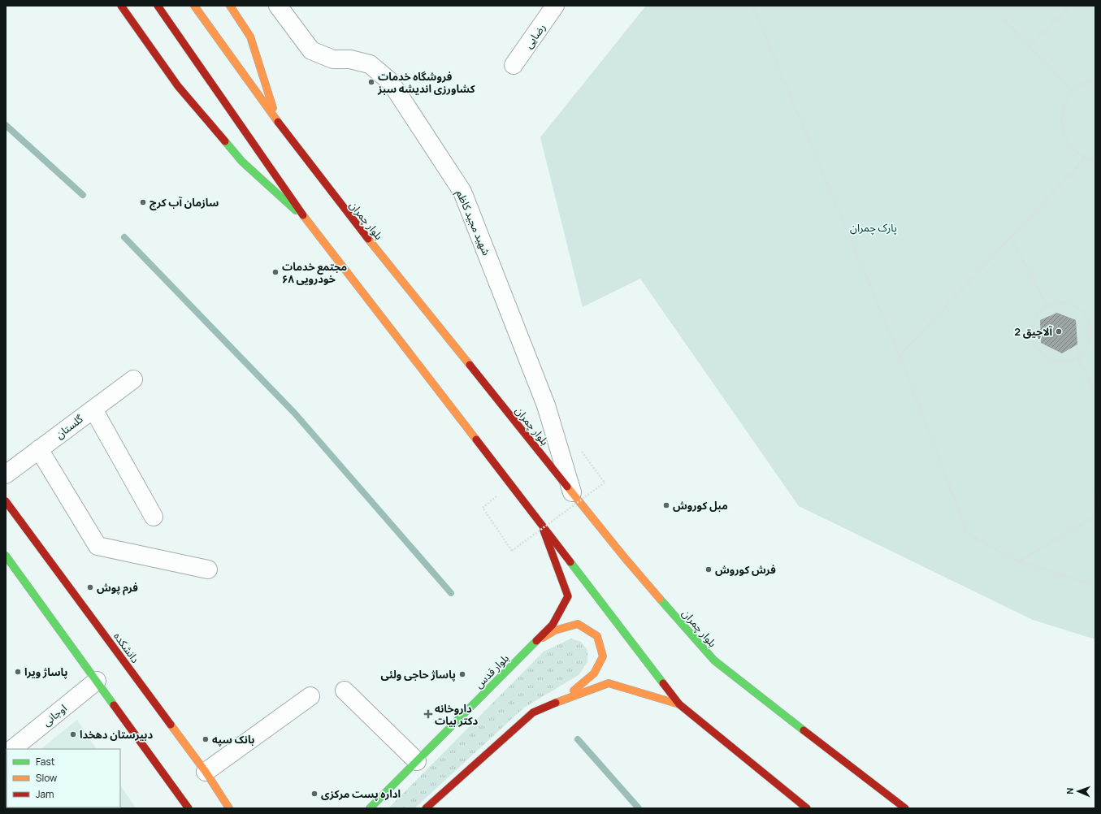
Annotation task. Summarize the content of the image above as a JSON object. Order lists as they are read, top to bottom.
{
  "streets": {
    "main road": ["بلوار چمران", "دانشکده", "بلوار قدس"],
    "street": [
      "رضایی",
      "شهید مجید کاظم",
      "گلستان",
      "اوجانی"
    ]
  },
  "crossings": [
    ["بلوار چمران", "شهید مجید کاظم"]
  ],
  "parks": ["پارک چمران"],
  "places": {
    "other": [
      "فروشگاه خدمات کشاورزی اندیشه سبز",
      "سازمان آب کرج",
      "مجتمع خدمات خودرویی ۶۸",
      "آلاچیق 2",
      "مبل کوروش",
      "فرش کوروش",
      "فرم پوش",
      "پاساژ ویرا",
      "پاساژ حاجی ولئی",
      "دبیرستان دهخدا",
      "بانک سپه",
      "اداره پست مرکزی"
    ],
    "health": ["داروخانه دکتر بیات"]
  },
  "legend": ["Fast", "Slow", "Jam"],
  "north": "left"
}
